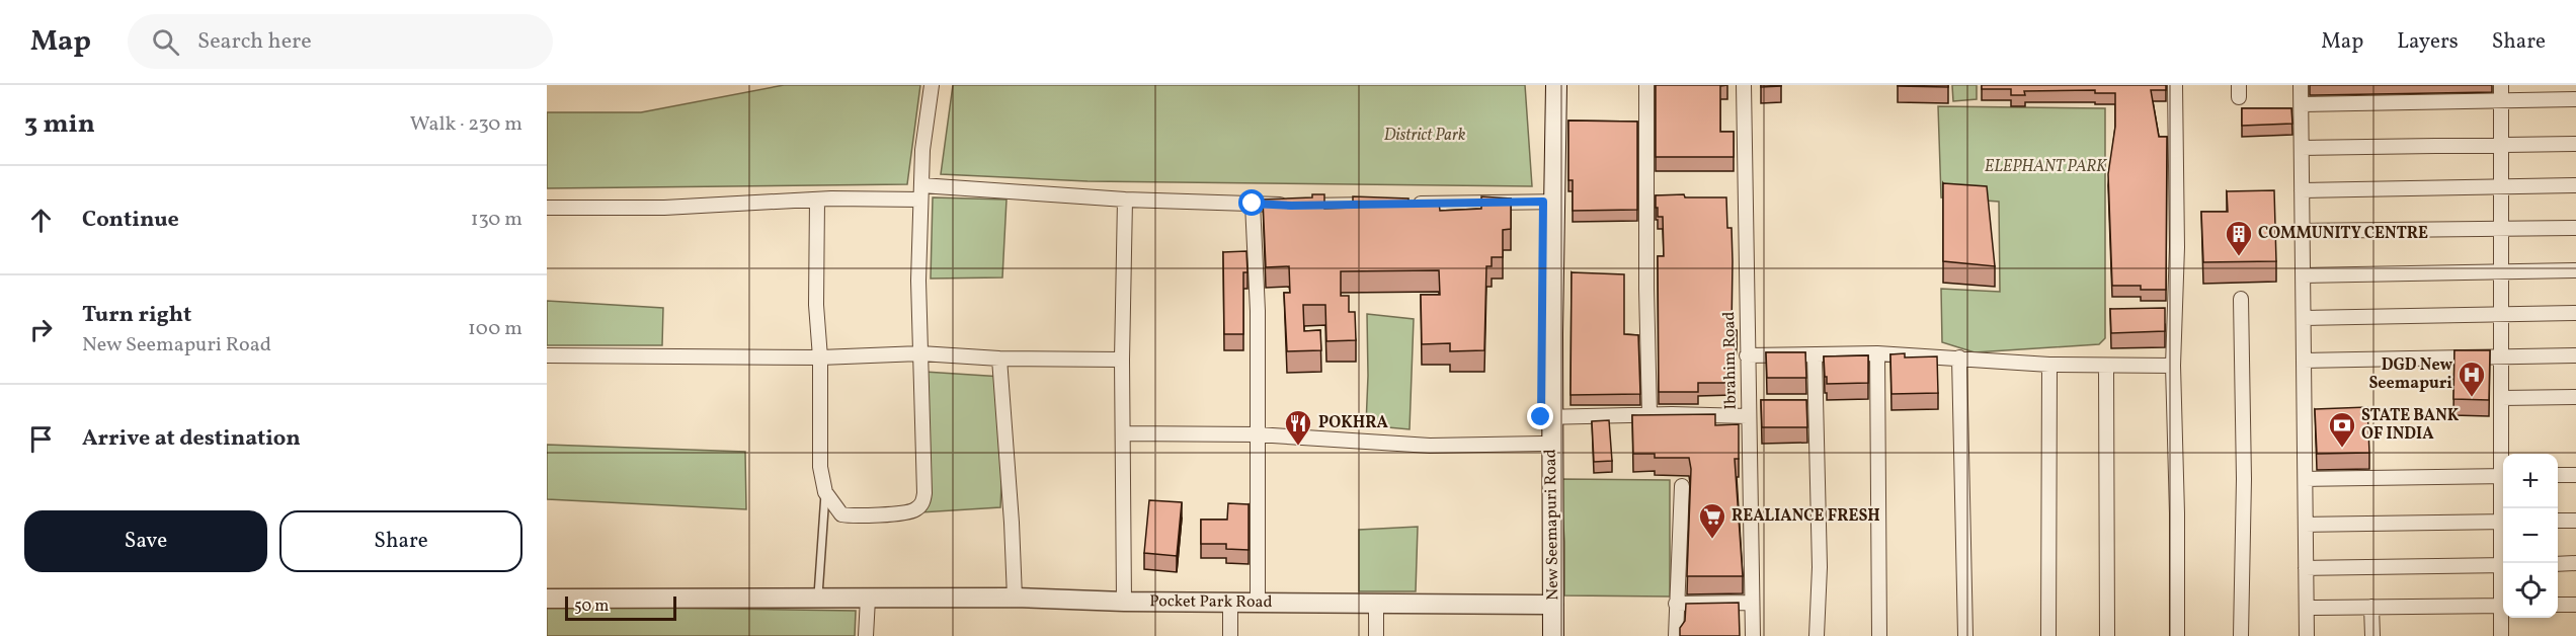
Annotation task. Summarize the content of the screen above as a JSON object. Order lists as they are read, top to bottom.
{
  "streets": {
    "main road": ["New Seemapuri Road"],
    "street": ["Ibrahim Road", "Pocket Park Road"]
  },
  "crossings": [
    ["New Seemapuri Road", "Pocket Park Road"]
  ],
  "parks": ["District Park", "ELEPHANT PARK"],
  "places": {
    "building": ["COMMUNITY CENTRE"],
    "hospital": ["DGD New Seemapuri"],
    "restaurant": ["POKHRA"],
    "bank": ["STATE BANK OF INDIA"],
    "supermarket": ["REALIANCE FRESH"]
  },
  "scale_bar": "50 m",
  "page": {
    "header": "Map",
    "search": "Search here",
    "nav": ["Map", "Layers", "Share"],
    "heading": ["3 min", "Walk · 230 m"],
    "list": [
      ["Continue", "130 m"],
      ["Turn right", "New Seemapuri Road", "100 m"],
      "Arrive at destination"
    ],
    "map_buttons": ["+", "−"],
    "buttons": ["Save", "Share"],
    "scale": "50 m"
  }
}
